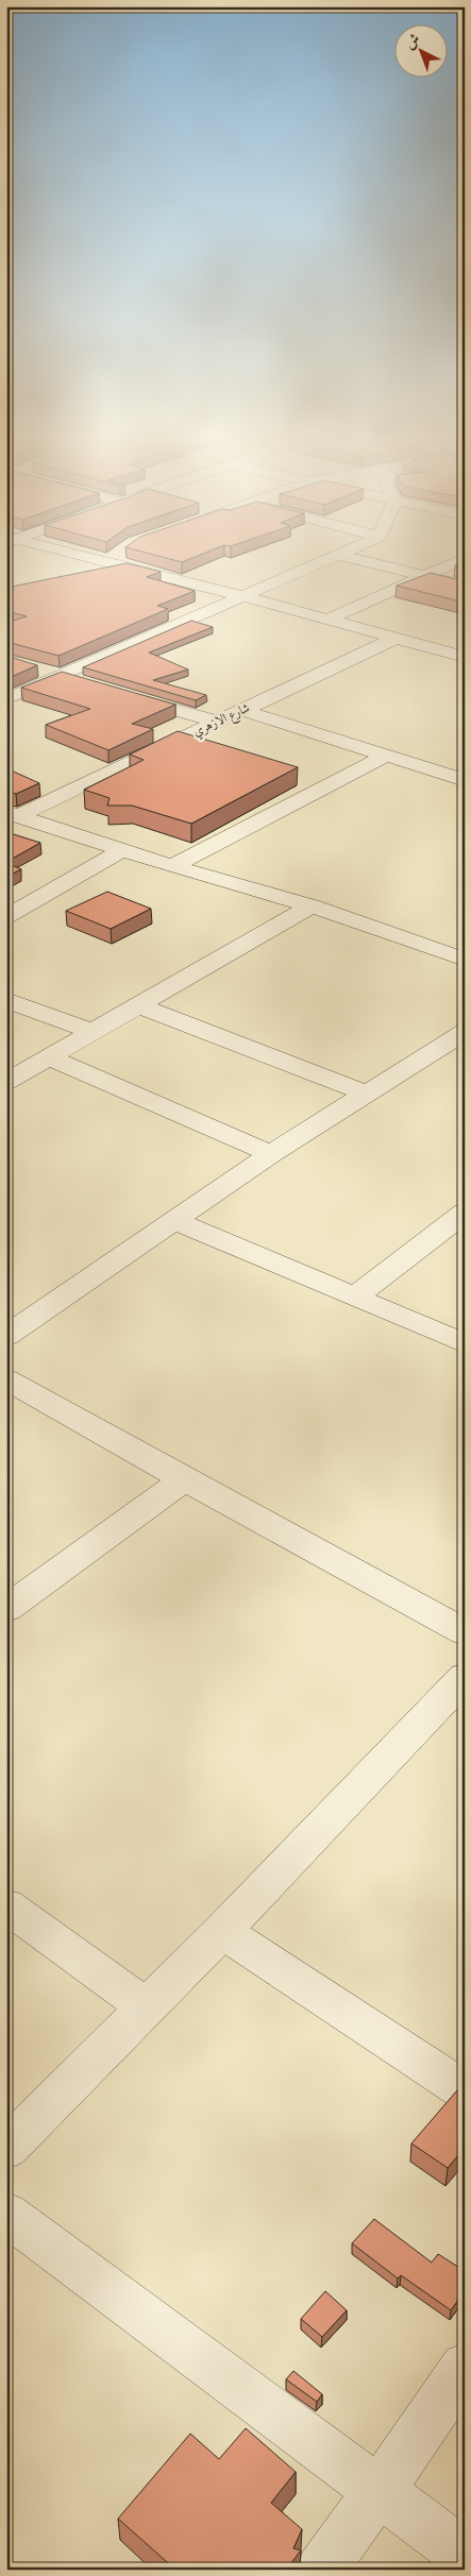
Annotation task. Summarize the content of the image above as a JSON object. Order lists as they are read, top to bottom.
{
  "streets": {
    "street": ["شارع الازهري"]
  },
  "north": "top left"
}
